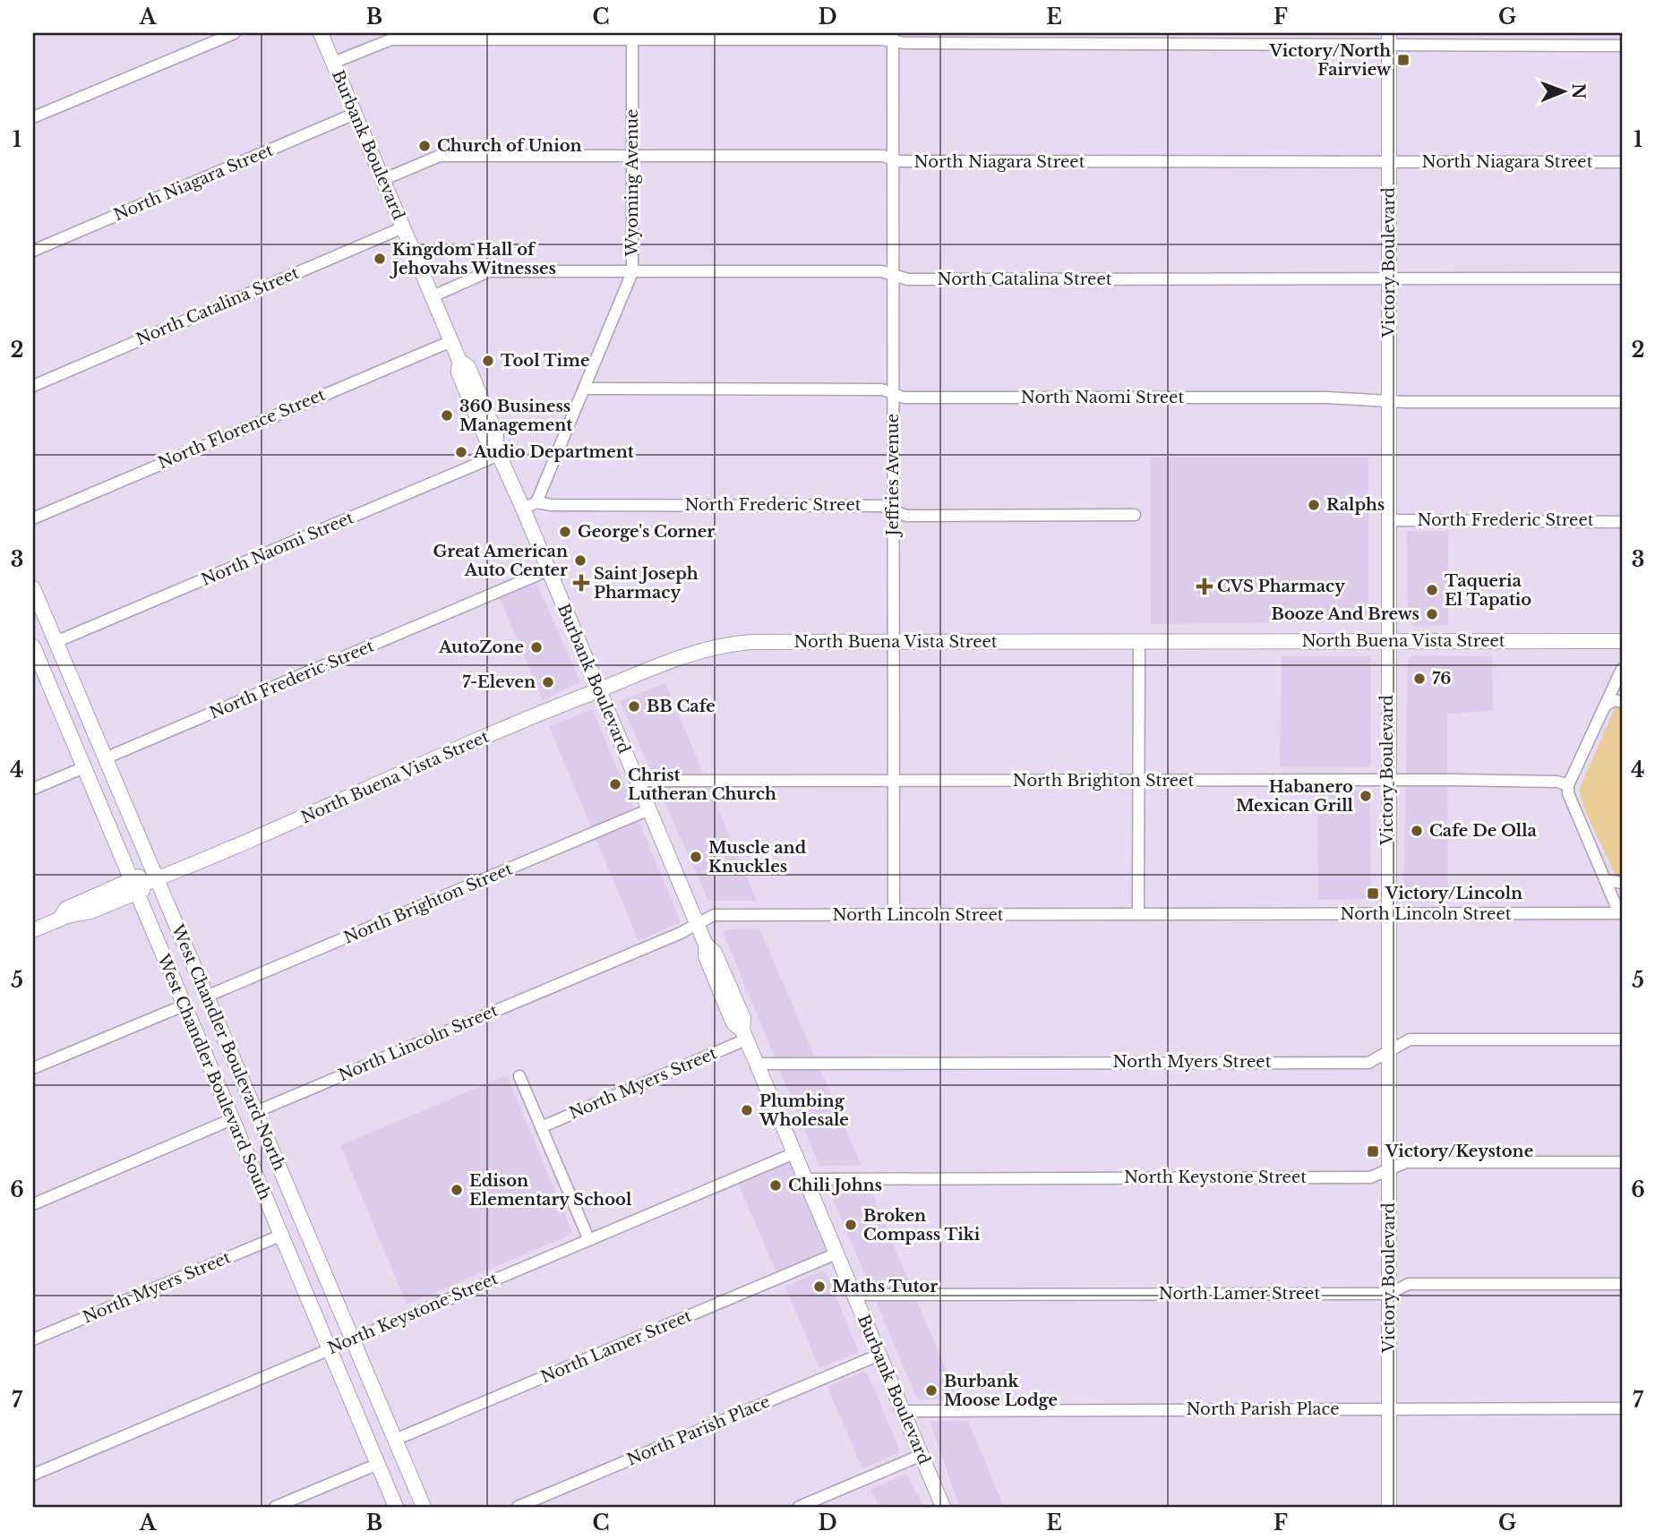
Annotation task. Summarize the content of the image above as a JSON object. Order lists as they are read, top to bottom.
{
  "streets": {
    "main road": [
      "Burbank Boulevard",
      "Victory Boulevard",
      "North Buena Vista Street",
      "West Chandler Boulevard North",
      "West Chandler Boulevard South"
    ],
    "street": [
      "North Niagara Street",
      "Wyoming Avenue",
      "North Catalina Street",
      "North Naomi Street",
      "North Florence Street",
      "Jeffries Avenue",
      "North Frederic Street",
      "North Brighton Street",
      "North Lincoln Street",
      "North Myers Street",
      "North Keystone Street",
      "North Lamer Street",
      "North Parish Place"
    ]
  },
  "crossings": [
    ["Burbank Boulevard", "North Niagara Street"],
    ["Burbank Boulevard", "Wyoming Avenue"],
    ["Burbank Boulevard", "North Catalina Street"],
    ["Burbank Boulevard", "North Naomi Street"],
    ["Burbank Boulevard", "North Florence Street"],
    ["Burbank Boulevard", "North Frederic Street"],
    ["Burbank Boulevard", "North Buena Vista Street"],
    ["Burbank Boulevard", "North Brighton Street"],
    ["Burbank Boulevard", "North Lincoln Street"],
    ["Burbank Boulevard", "North Myers Street"],
    ["Burbank Boulevard", "North Keystone Street"],
    ["Burbank Boulevard", "North Lamer Street"],
    ["Burbank Boulevard", "North Parish Place"],
    ["North Niagara Street", "Wyoming Avenue"],
    ["North Niagara Street", "Victory Boulevard"],
    ["North Niagara Street", "Jeffries Avenue"],
    ["Wyoming Avenue", "North Catalina Street"],
    ["Wyoming Avenue", "North Naomi Street"],
    ["Wyoming Avenue", "North Frederic Street"],
    ["Victory Boulevard", "North Catalina Street"],
    ["Victory Boulevard", "North Naomi Street"],
    ["Victory Boulevard", "North Frederic Street"],
    ["Victory Boulevard", "North Buena Vista Street"],
    ["Victory Boulevard", "North Brighton Street"],
    ["Victory Boulevard", "North Lincoln Street"],
    ["Victory Boulevard", "North Myers Street"],
    ["Victory Boulevard", "North Keystone Street"],
    ["Victory Boulevard", "North Lamer Street"],
    ["Victory Boulevard", "North Parish Place"],
    ["North Catalina Street", "Jeffries Avenue"],
    ["North Naomi Street", "Jeffries Avenue"],
    ["North Naomi Street", "West Chandler Boulevard North"],
    ["Jeffries Avenue", "North Frederic Street"],
    ["Jeffries Avenue", "North Buena Vista Street"],
    ["Jeffries Avenue", "North Brighton Street"],
    ["Jeffries Avenue", "North Lincoln Street"],
    ["North Frederic Street", "West Chandler Boulevard North"],
    ["North Buena Vista Street", "West Chandler Boulevard North"],
    ["North Buena Vista Street", "West Chandler Boulevard South"],
    ["North Brighton Street", "West Chandler Boulevard North"],
    ["North Lincoln Street", "West Chandler Boulevard North"],
    ["West Chandler Boulevard North", "North Keystone Street"],
    ["West Chandler Boulevard North", "North Lamer Street"],
    ["North Myers Street", "West Chandler Boulevard South"],
    ["West Chandler Boulevard South", "North Keystone Street"]
  ],
  "places": {
    "transit": ["Victory/North Fairview", "Victory/Lincoln", "Victory/Keystone"],
    "other": [
      "Church of Union",
      "Kingdom Hall of Jehovahs Witnesses",
      "Tool Time",
      "360 Business Management",
      "Audio Department",
      "Ralphs",
      "George's Corner",
      "Great American Auto Center",
      "Taqueria El Tapatio",
      "Booze And Brews",
      "AutoZone",
      "76",
      "7-Eleven",
      "BB Cafe",
      "Christ Lutheran Church",
      "Habanero Mexican Grill",
      "Cafe De Olla",
      "Muscle and Knuckles",
      "Plumbing Wholesale",
      "Chili Johns",
      "Edison Elementary School",
      "Broken Compass Tiki",
      "Maths Tutor",
      "Burbank Moose Lodge"
    ],
    "health": ["Saint Joseph Pharmacy", "CVS Pharmacy"]
  },
  "north": "right",
  "grid": {
    "columns": [
      "A",
      "B",
      "C",
      "D",
      "E",
      "F",
      "G"
    ],
    "rows": [
      "1",
      "2",
      "3",
      "4",
      "5",
      "6",
      "7"
    ]
  }
}
